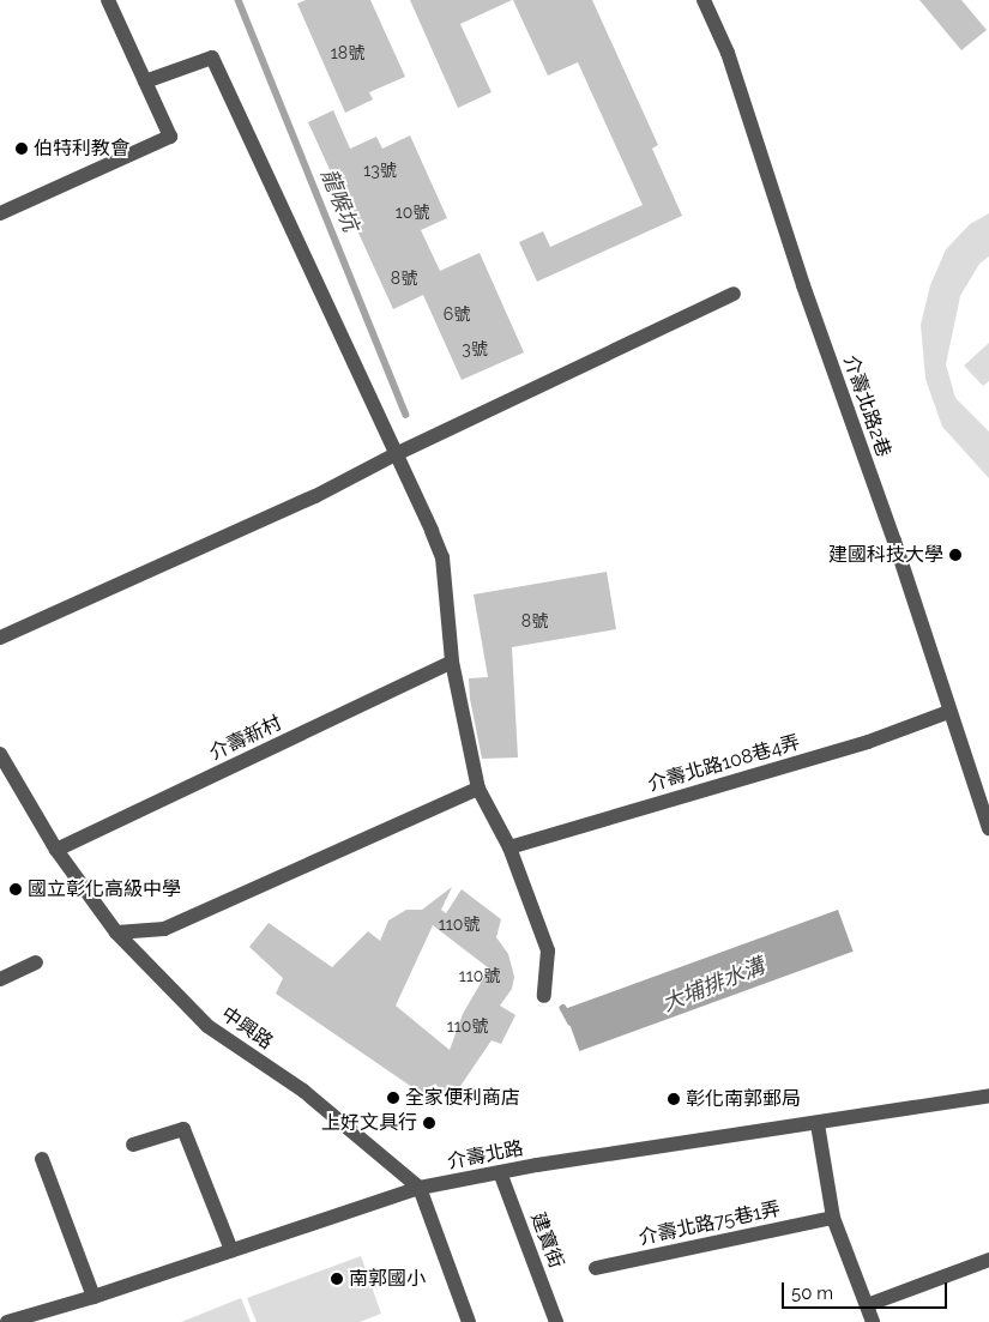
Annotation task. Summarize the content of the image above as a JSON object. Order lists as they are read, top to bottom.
{
  "streets": {
    "street": [
      "介壽北路2巷",
      "介壽新村",
      "介壽北路108巷4弄",
      "中興路",
      "介壽北路",
      "介壽北路75巷1弄",
      "建寶街"
    ]
  },
  "crossings": [
    ["介壽北路2巷", "介壽北路108巷4弄"],
    ["介壽新村", "中興路"],
    ["中興路", "介壽北路"],
    ["介壽北路", "建寶街"]
  ],
  "water": ["龍喉坑", "大埔排水溝"],
  "places": [
    "伯特利教會",
    "建國科技大學",
    "國立彰化高級中學",
    "全家便利商店",
    "彰化南郭郵局",
    "上好文具行",
    "南郭國小"
  ],
  "house_numbers": [
    "18號",
    "13號",
    "10號",
    "8號",
    "6號",
    "3號",
    "8號",
    "110號",
    "110號",
    "110號"
  ],
  "scale_bar": "50 m"
}
